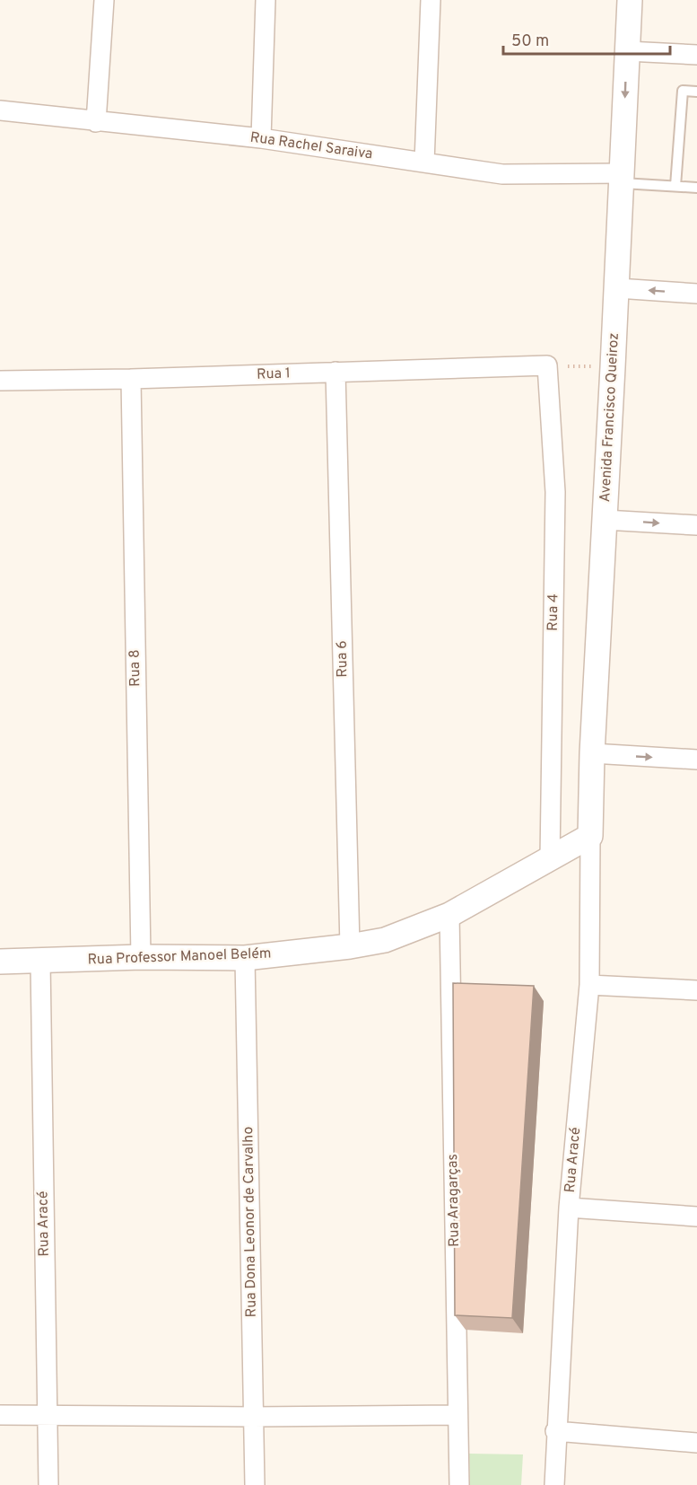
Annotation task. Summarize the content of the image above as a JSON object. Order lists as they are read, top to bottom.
{
  "streets": {
    "street": [
      "Rua Rachel Saraiva",
      "Rua 1",
      "Avenida Francisco Queiroz",
      "Rua 4",
      "Rua 6",
      "Rua 8",
      "Rua Professor Manoel Belém",
      "Rua Aracé",
      "Rua Aragarças",
      "Rua Dona Leonor de Carvalho"
    ]
  },
  "crossings": [
    ["Rua Rachel Saraiva", "Avenida Francisco Queiroz"],
    ["Rua 1", "Rua 4"],
    ["Rua 1", "Rua 6"],
    ["Rua 1", "Rua 8"],
    ["Avenida Francisco Queiroz", "Rua Professor Manoel Belém"],
    ["Avenida Francisco Queiroz", "Rua Aracé"],
    ["Rua 4", "Rua Professor Manoel Belém"],
    ["Rua 6", "Rua Professor Manoel Belém"],
    ["Rua 8", "Rua Professor Manoel Belém"],
    ["Rua Professor Manoel Belém", "Rua Aracé"],
    ["Rua Professor Manoel Belém", "Rua Aragarças"],
    ["Rua Professor Manoel Belém", "Rua Dona Leonor de Carvalho"]
  ],
  "scale_bar": "50 m"
}
